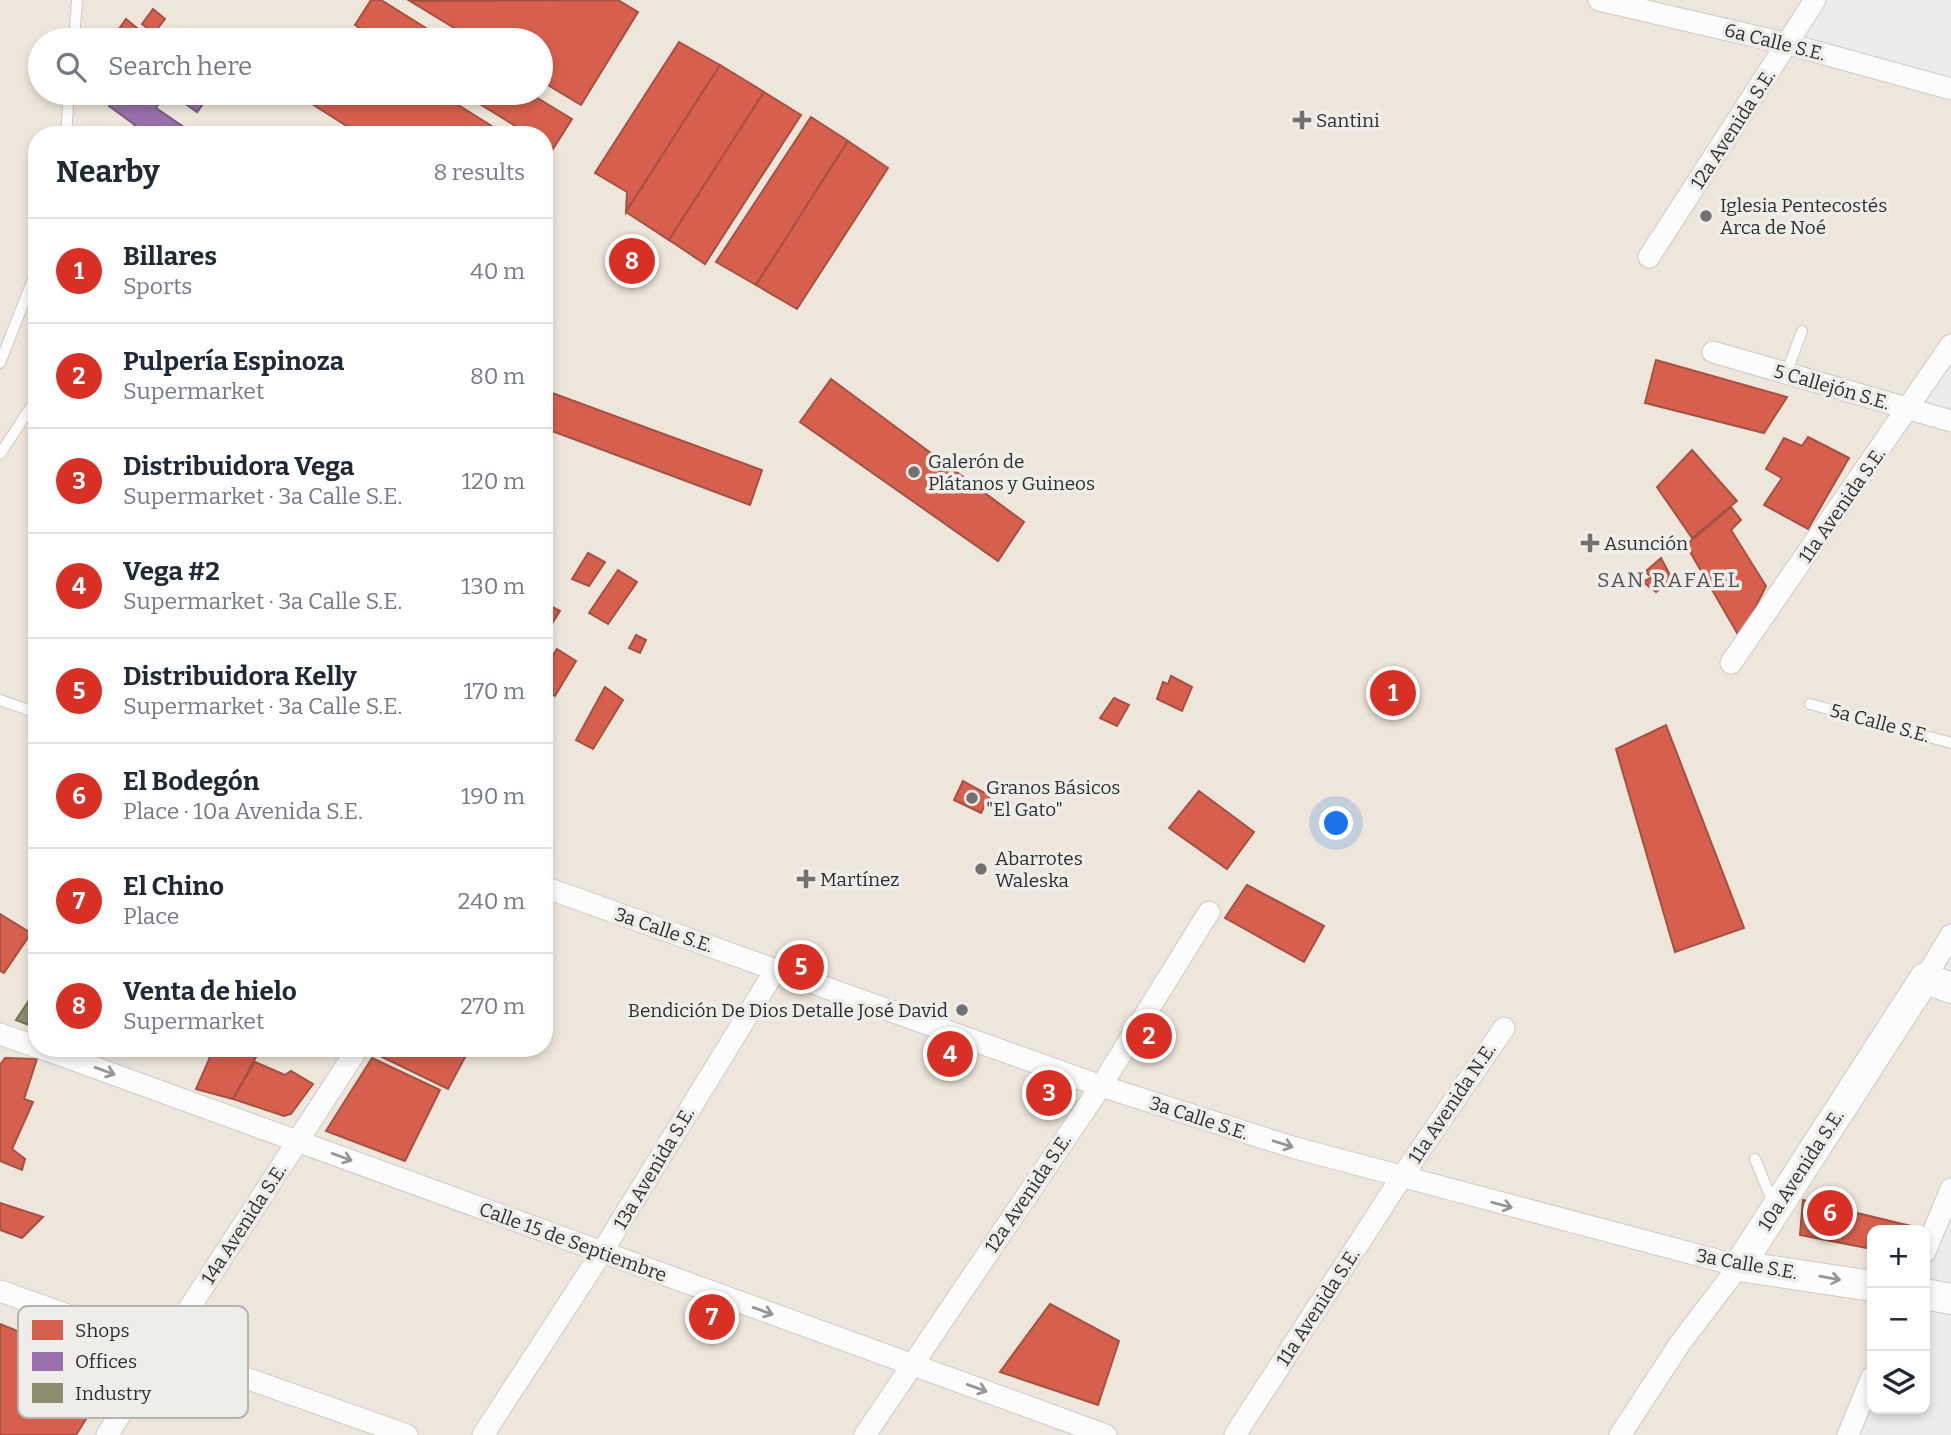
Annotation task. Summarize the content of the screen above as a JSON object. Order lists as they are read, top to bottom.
{
  "streets": {
    "street": [
      "6a Calle S.E.",
      "12a Avenida S.E.",
      "5 Callejón S.E.",
      "11a Avenida S.E.",
      "3a Calle S.E.",
      "11a Avenida N.E.",
      "13a Avenida S.E.",
      "10a Avenida S.E.",
      "14a Avenida S.E.",
      "Calle 15 de Septiembre"
    ],
    "lane": ["5a Calle S.E."]
  },
  "crossings": [
    ["6a Calle S.E.", "12a Avenida S.E."],
    ["12a Avenida S.E.", "3a Calle S.E."],
    ["12a Avenida S.E.", "Calle 15 de Septiembre"],
    ["5 Callejón S.E.", "11a Avenida S.E."],
    ["11a Avenida S.E.", "3a Calle S.E."],
    ["11a Avenida S.E.", "11a Avenida N.E."],
    ["3a Calle S.E.", "11a Avenida N.E."],
    ["3a Calle S.E.", "13a Avenida S.E."],
    ["3a Calle S.E.", "10a Avenida S.E."],
    ["13a Avenida S.E.", "Calle 15 de Septiembre"],
    ["14a Avenida S.E.", "Calle 15 de Septiembre"]
  ],
  "one_way": ["3a Calle S.E.", "Calle 15 de Septiembre"],
  "districts": ["SAN RAFAEL"],
  "places": {
    "health": ["Santini", "Asunción", "Martínez"],
    "other": [
      "Iglesia Pentecostés Arca de Noé",
      "Galerón de Plátanos y Guineos",
      "Granos Básicos \"El Gato\"",
      "Abarrotes Waleska",
      "Bendición De Dios Detalle José David"
    ]
  },
  "legend": ["Shops", "Offices", "Industry"],
  "page": {
    "search": "Search here",
    "heading": ["Nearby", "8 results"],
    "list": [
      {
        "mark": "1",
        "name": "Billares",
        "note": "Sports",
        "value": "40 m"
      },
      {
        "mark": "2",
        "name": "Pulpería Espinoza",
        "note": "Supermarket",
        "value": "80 m"
      },
      {
        "mark": "3",
        "name": "Distribuidora Vega",
        "note": "Supermarket · 3a Calle S.E.",
        "value": "120 m"
      },
      {
        "mark": "4",
        "name": "Vega #2",
        "note": "Supermarket · 3a Calle S.E.",
        "value": "130 m"
      },
      {
        "mark": "5",
        "name": "Distribuidora Kelly",
        "note": "Supermarket · 3a Calle S.E.",
        "value": "170 m"
      },
      {
        "mark": "6",
        "name": "El Bodegón",
        "note": "Place · 10a Avenida S.E.",
        "value": "190 m"
      },
      {
        "mark": "7",
        "name": "El Chino",
        "note": "Place",
        "value": "240 m"
      },
      {
        "mark": "8",
        "name": "Venta de hielo",
        "note": "Supermarket",
        "value": "270 m"
      }
    ],
    "pins": [
      "8",
      "1",
      "5",
      "2",
      "4",
      "3",
      "6",
      "7"
    ],
    "map_buttons": ["+", "−"]
  }
}
